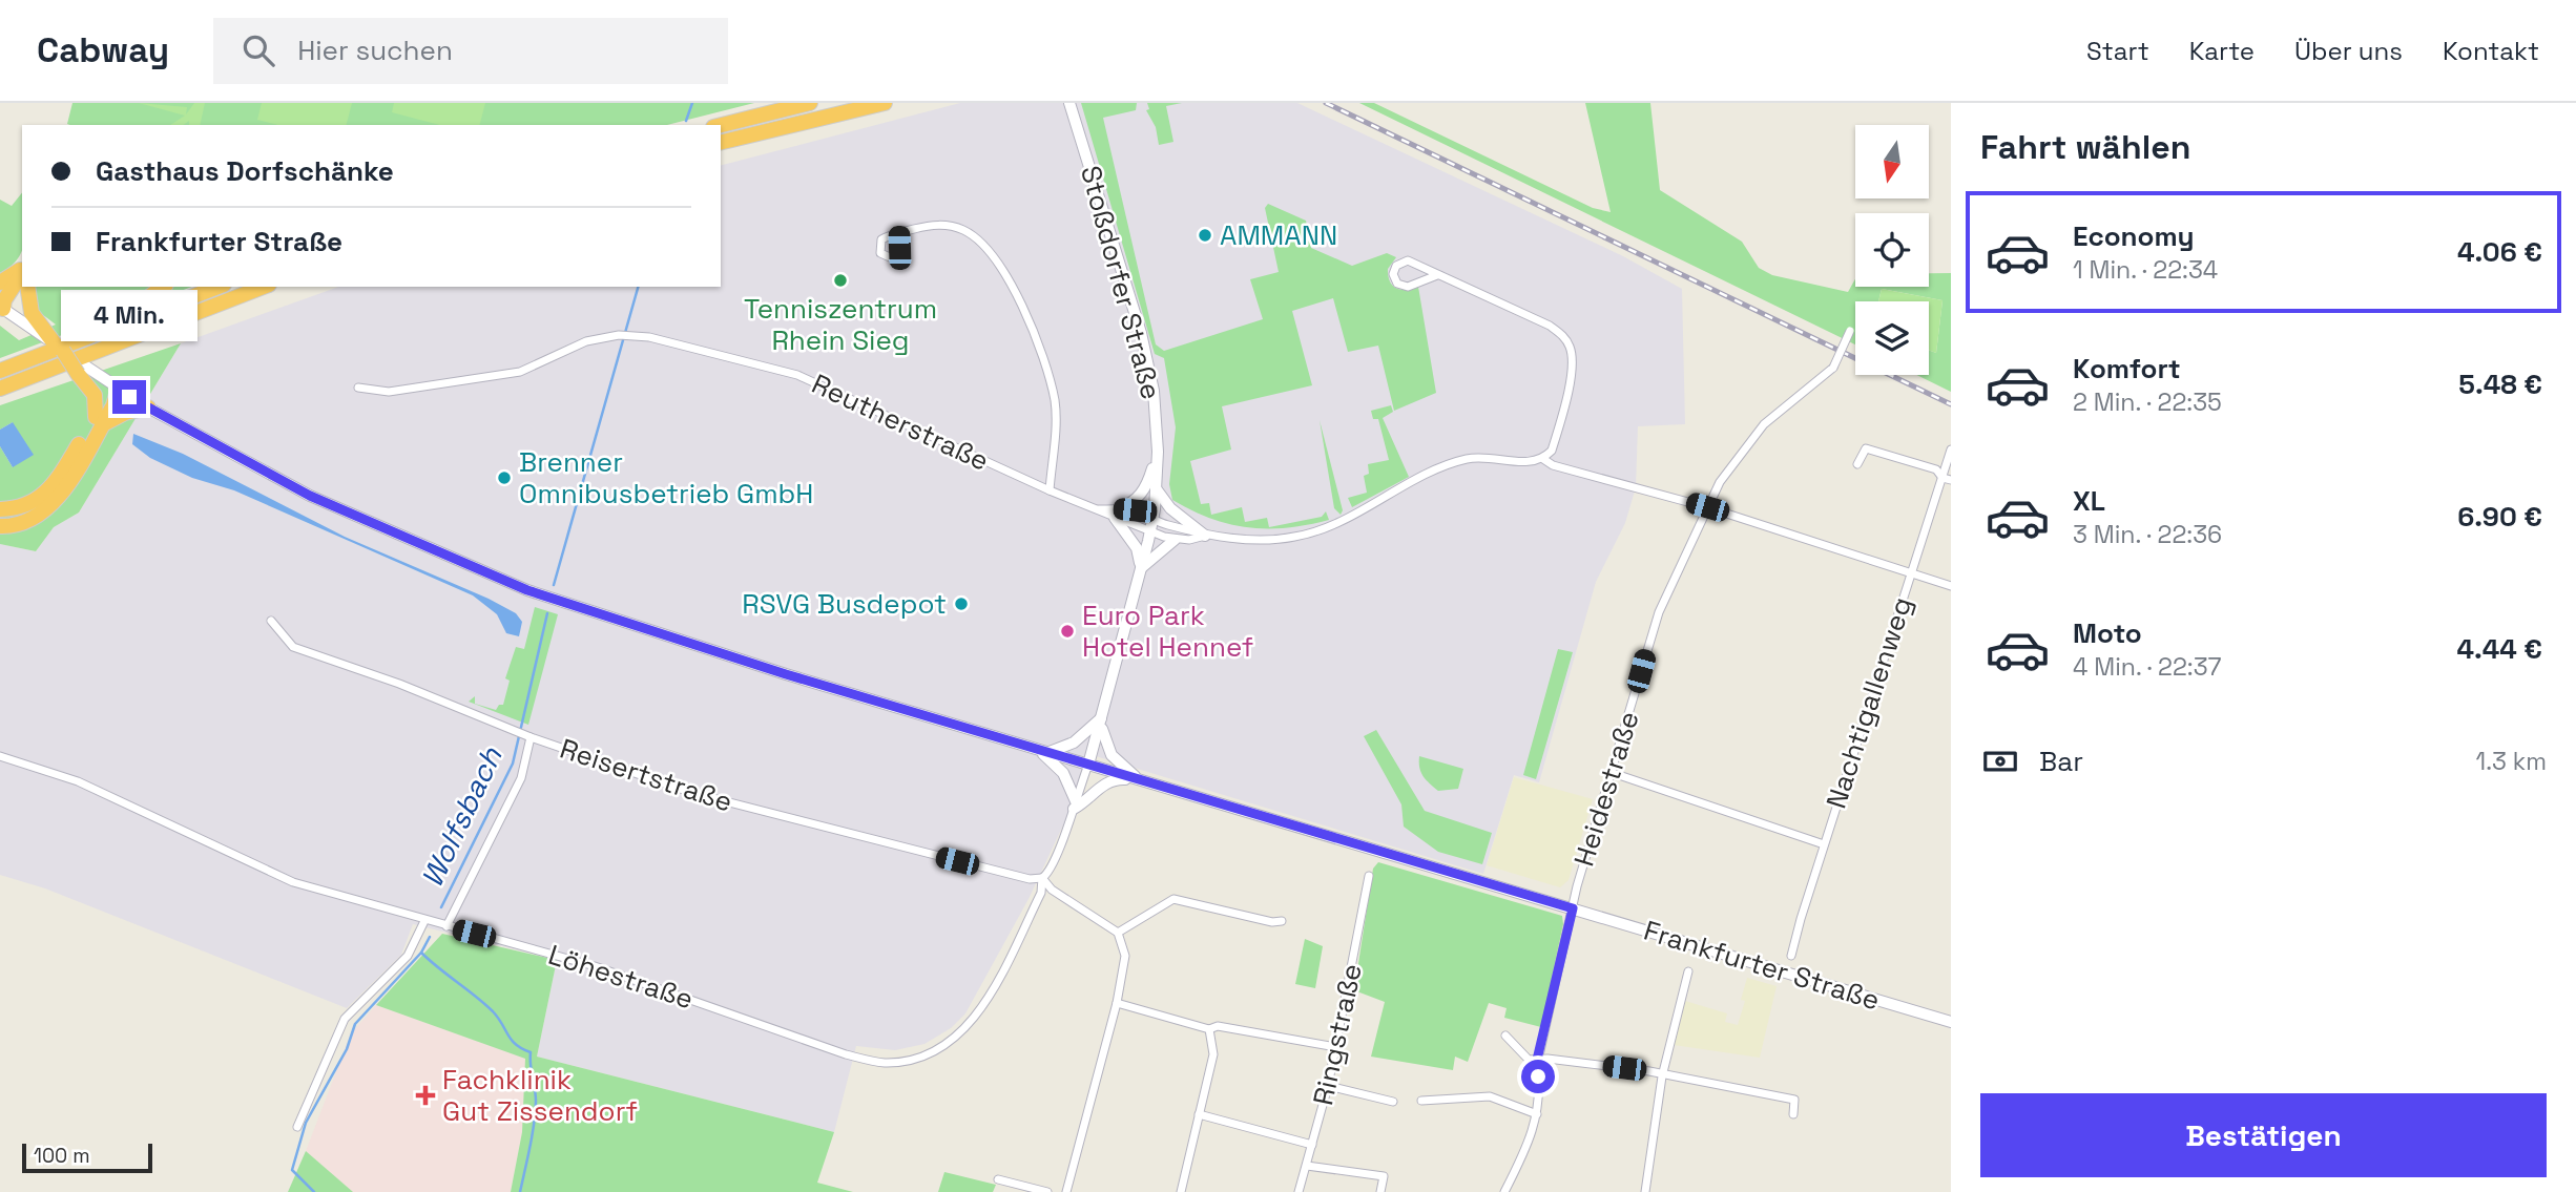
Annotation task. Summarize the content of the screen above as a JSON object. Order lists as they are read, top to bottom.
{
  "streets": {
    "main road": ["Stoßdorfer Straße", "Frankfurter Straße"],
    "street": [
      "Reutherstraße",
      "Nachtigallenweg",
      "Reisertstraße",
      "Heidestraße",
      "Löhestraße",
      "Ringstraße"
    ]
  },
  "crossings": [
    ["Stoßdorfer Straße", "Reutherstraße"],
    ["Stoßdorfer Straße", "Löhestraße"],
    ["Reisertstraße", "Löhestraße"],
    ["Heidestraße", "Frankfurter Straße"]
  ],
  "water": ["Wolfsbach"],
  "places": {
    "other": [
      "AMMANN",
      "Tenniszentrum Rhein Sieg",
      "Brenner Omnibusbetrieb GmbH",
      "RSVG Busdepot",
      "Euro Park Hotel Hennef"
    ],
    "health": ["Fachklinik Gut Zissendorf"]
  },
  "scale_bar": "100 m",
  "north": "bottom",
  "page": {
    "header": "Cabway",
    "search": "Hier suchen",
    "nav": [
      "Start",
      "Karte",
      "Über uns",
      "Kontakt"
    ],
    "heading": "Fahrt wählen",
    "banner": ["Gasthaus Dorfschänke", "Frankfurter Straße"],
    "list": [
      {
        "name": "Economy",
        "note": "1 Min. · 22:34",
        "value": "4.06 €"
      },
      {
        "name": "Komfort",
        "note": "2 Min. · 22:35",
        "value": "5.48 €"
      },
      {
        "name": "XL",
        "note": "3 Min. · 22:36",
        "value": "6.90 €"
      },
      {
        "name": "Moto",
        "note": "4 Min. · 22:37",
        "value": "4.44 €"
      }
    ],
    "bubble": "4 Min.",
    "pay": ["Bar", "1.3 km"],
    "buttons": "Bestätigen",
    "scale": "100 m"
  }
}
